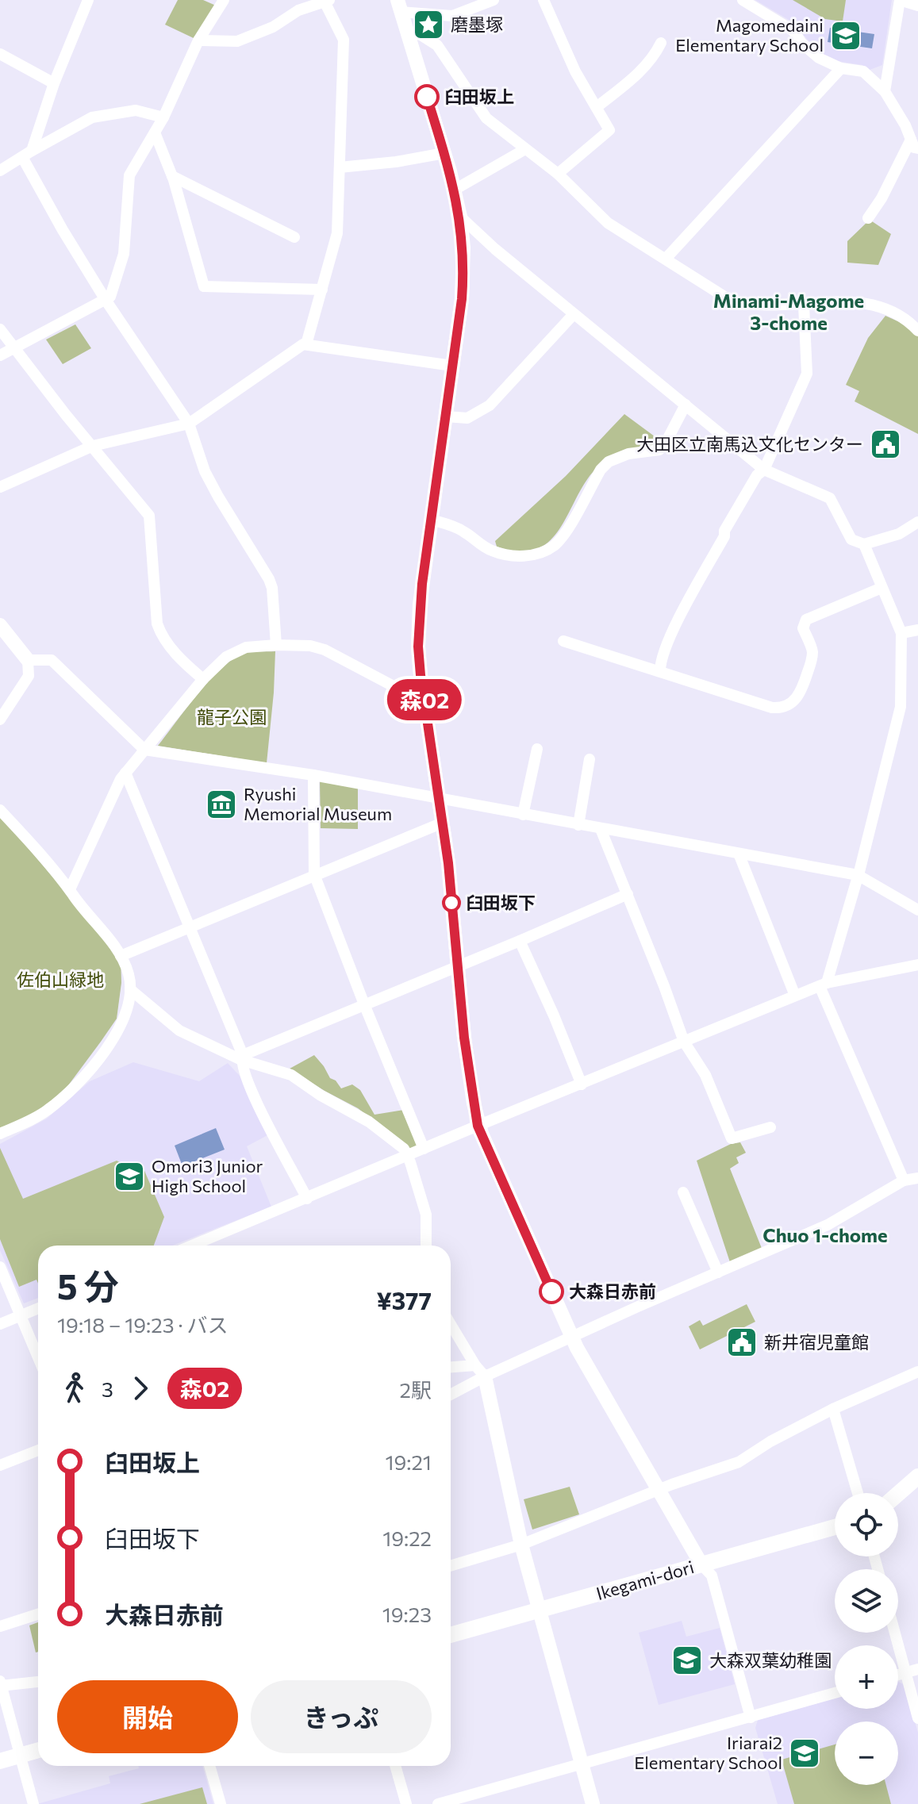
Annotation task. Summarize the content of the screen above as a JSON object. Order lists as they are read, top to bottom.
{
  "streets": {
    "main road": ["Ikegami-dori"]
  },
  "districts": ["Minami-Magome 3-chome", "Chuo 1-chome"],
  "parks": ["龍子公園", "佐伯山緑地"],
  "places": {
    "place": ["磨墨塚"],
    "school or university": [
      "Magomedaini Elementary School",
      "Omori3 Junior High School",
      "大森双葉幼稚園",
      "Iriarai2 Elementary School"
    ],
    "other": ["臼田坂上", "臼田坂下", "大森日赤前"],
    "public building": ["大田区立南馬込文化センター", "新井宿児童館"],
    "museum": ["Ryushi Memorial Museum"]
  },
  "lines": ["bus line 森02"],
  "page": {
    "on_map": "森02",
    "heading": ["5 分", "19:18 – 19:23 · バス", "¥377"],
    "legs": ["3", "森02", "2駅"],
    "list": [
      {
        "name": "臼田坂上",
        "value": "19:21"
      },
      {
        "name": "臼田坂下",
        "value": "19:22"
      },
      {
        "name": "大森日赤前",
        "value": "19:23"
      }
    ],
    "map_buttons": ["+", "−"],
    "buttons": ["開始", "きっぷ"]
  }
}
